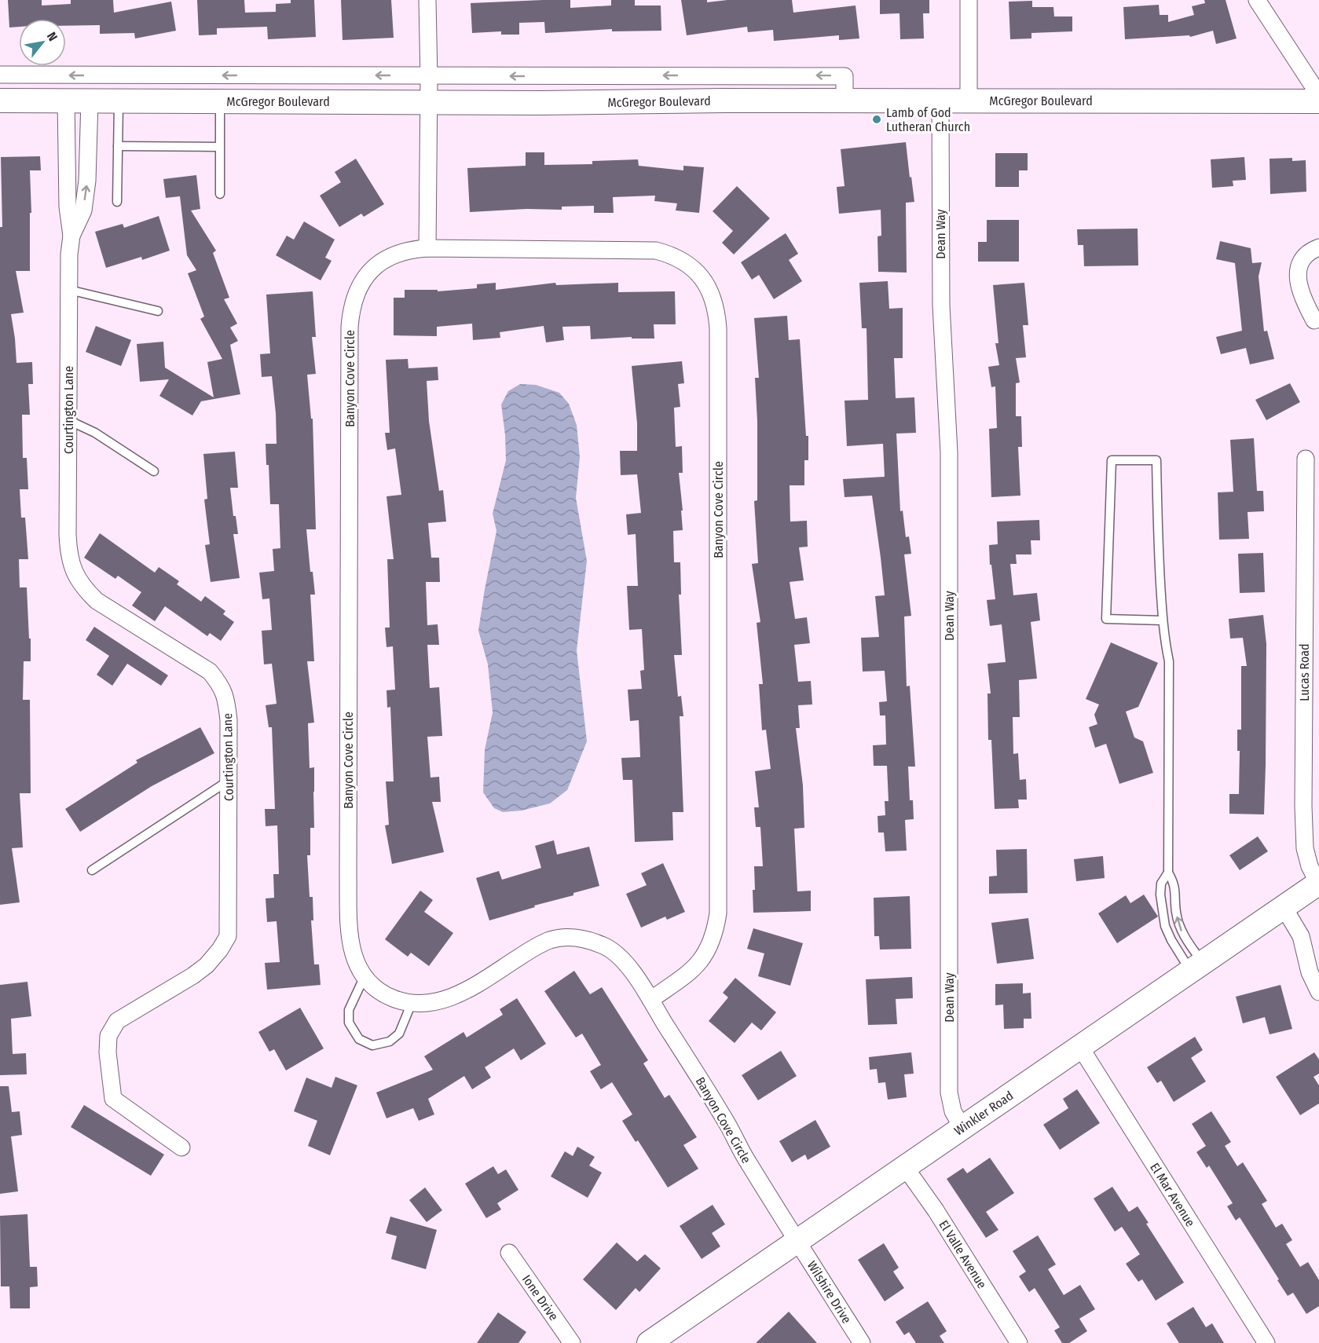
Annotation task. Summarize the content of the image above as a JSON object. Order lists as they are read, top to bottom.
{
  "streets": {
    "main road": ["McGregor Boulevard", "Winkler Road"],
    "street": [
      "Dean Way",
      "Banyon Cove Circle",
      "Courtington Lane",
      "Lucas Road",
      "El Mar Avenue",
      "El Valle Avenue",
      "Wilshire Drive",
      "Ione Drive"
    ]
  },
  "crossings": [
    ["McGregor Boulevard", "Dean Way"],
    ["McGregor Boulevard", "Courtington Lane"],
    ["Dean Way", "Winkler Road"],
    ["Banyon Cove Circle", "Winkler Road"],
    ["Banyon Cove Circle", "Wilshire Drive"],
    ["Lucas Road", "Winkler Road"],
    ["Winkler Road", "El Mar Avenue"],
    ["Winkler Road", "El Valle Avenue"],
    ["Winkler Road", "Wilshire Drive"]
  ],
  "places": ["Lamb of God Lutheran Church"],
  "north": "top right"
}
